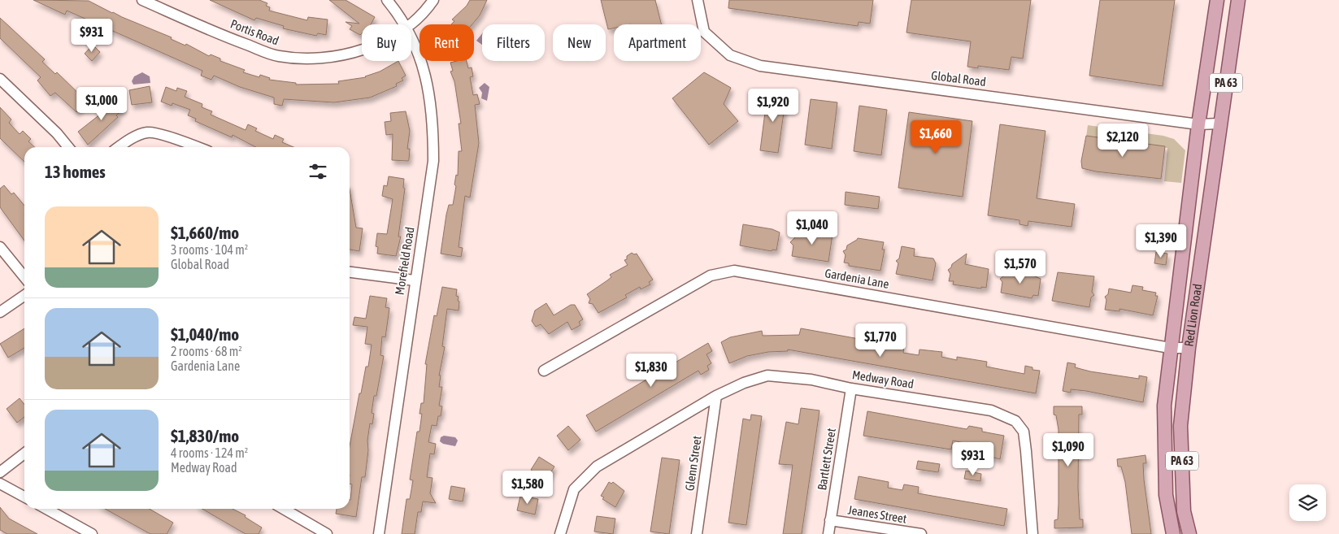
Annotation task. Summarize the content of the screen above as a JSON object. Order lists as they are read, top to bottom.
{
  "streets": {
    "main road": ["PA 63", "Red Lion Road"],
    "street": [
      "Portis Road",
      "Global Road",
      "Morefield Road",
      "Gardenia Lane",
      "Medway Road",
      "Bartlett Street",
      "Glenn Street",
      "Jeanes Street"
    ]
  },
  "crossings": [
    ["Global Road", "Red Lion Road"],
    ["Gardenia Lane", "Red Lion Road"],
    ["Medway Road", "Bartlett Street"],
    ["Medway Road", "Glenn Street"],
    ["Bartlett Street", "Jeanes Street"]
  ],
  "page": {
    "price": [
      "$931",
      "$1,000",
      "$1,920",
      "$1,660",
      "$2,120",
      "$1,040",
      "$1,390",
      "$1,570",
      "$1,770",
      "$1,830",
      "$1,090",
      "$931",
      "$1,580"
    ],
    "chip": [
      "Buy",
      "Rent",
      "Filters",
      "New",
      "Apartment"
    ],
    "heading": "13 homes",
    "list": [
      {
        "name": "$1,660/mo",
        "note": "3 rooms · 104 m² · Global Road"
      },
      {
        "name": "$1,040/mo",
        "note": "2 rooms · 68 m² · Gardenia Lane"
      },
      {
        "name": "$1,830/mo",
        "note": "4 rooms · 124 m² · Medway Road"
      }
    ]
  }
}
